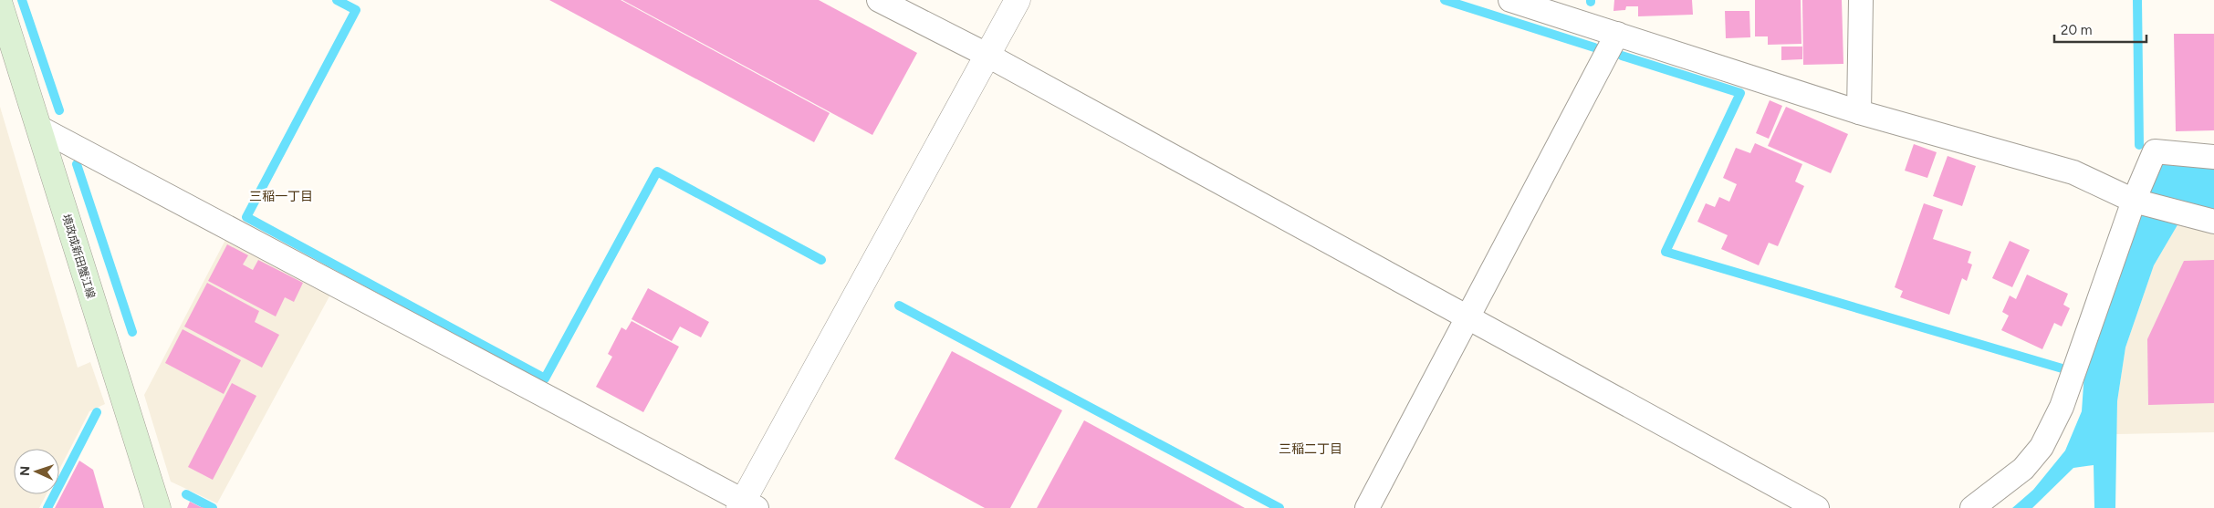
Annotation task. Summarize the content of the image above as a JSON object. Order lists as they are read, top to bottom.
{
  "streets": {
    "main road": ["境政成新田蟹江線"]
  },
  "districts": ["三稲一丁目", "三稲二丁目"],
  "scale_bar": "20 m",
  "north": "left"
}
